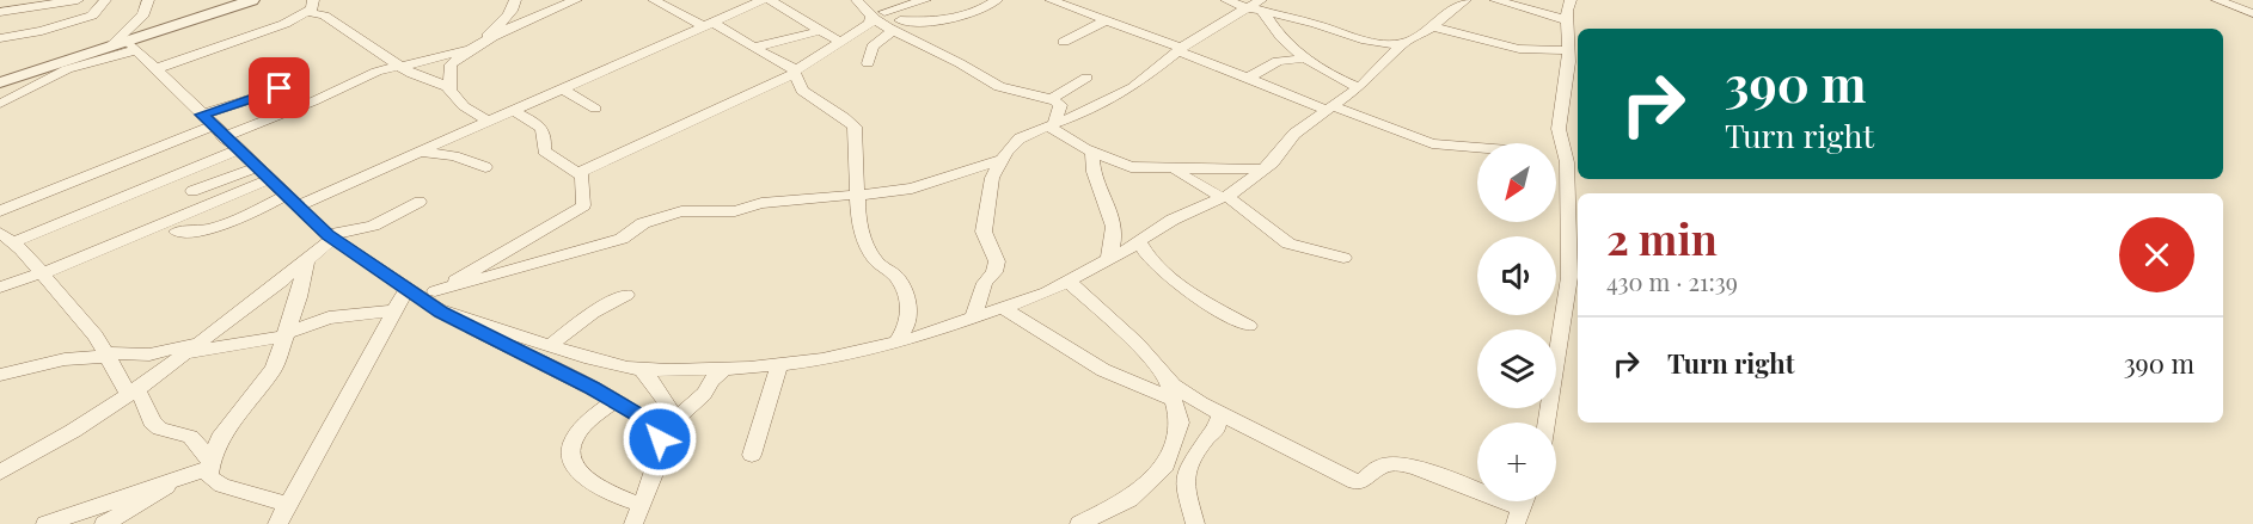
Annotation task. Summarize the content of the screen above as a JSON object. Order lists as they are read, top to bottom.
{
  "north": "bottom left",
  "page": {
    "turn": ["390 m", "Turn right"],
    "map_buttons": "+",
    "heading": ["2 min", "430 m · 21:39"],
    "list": [
      {
        "name": "Turn right",
        "value": "390 m"
      }
    ]
  }
}
